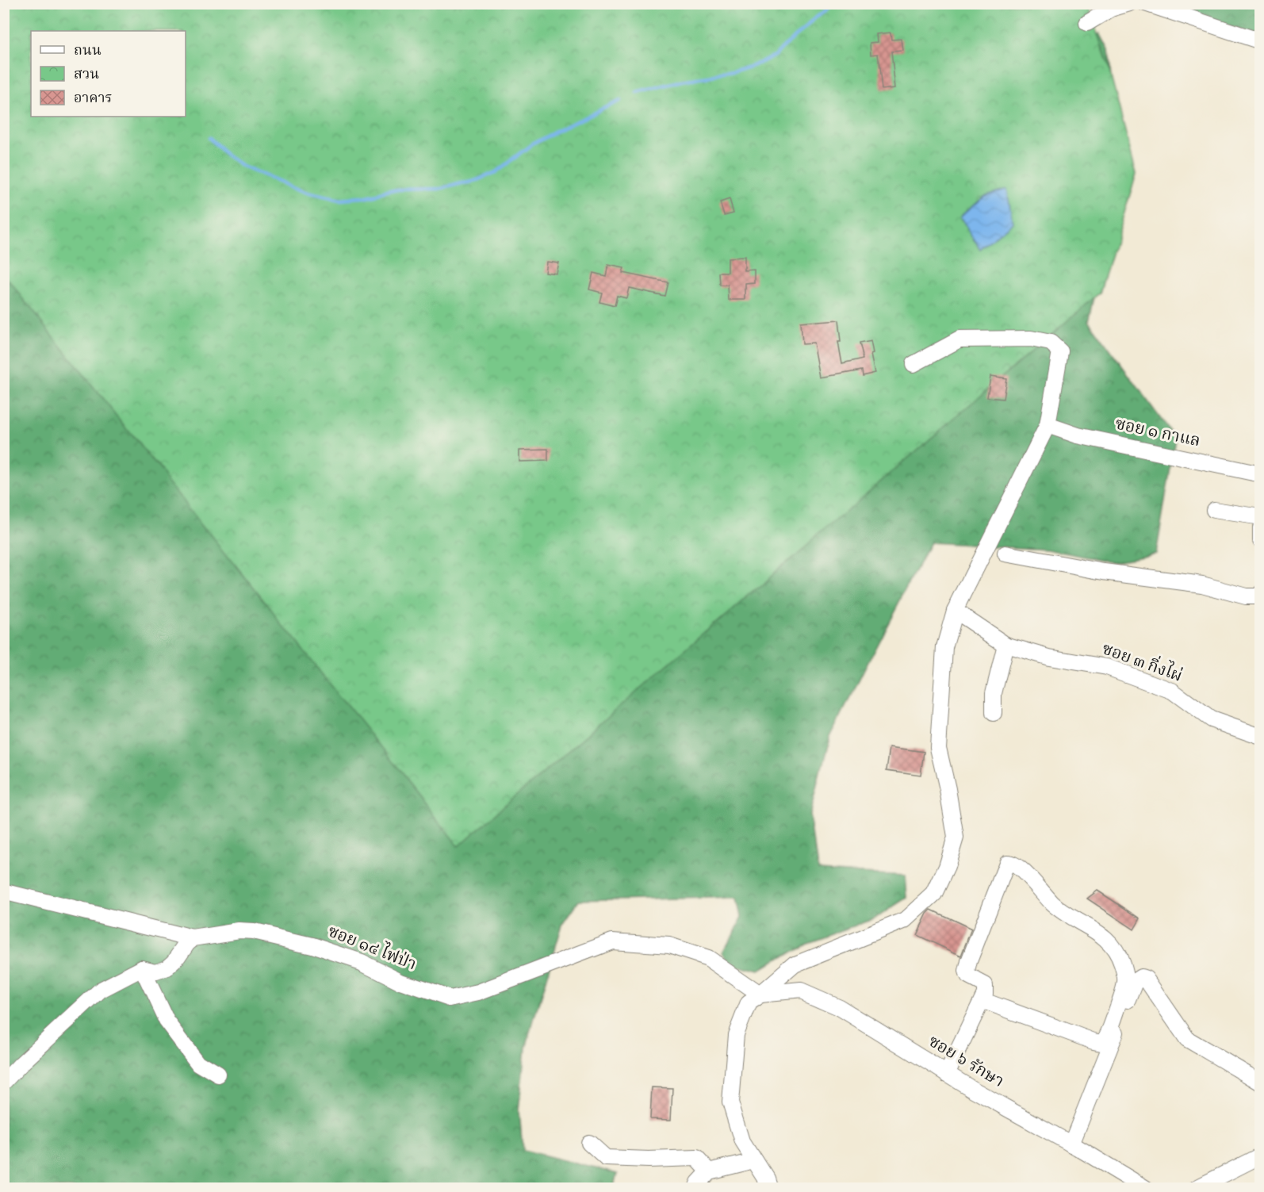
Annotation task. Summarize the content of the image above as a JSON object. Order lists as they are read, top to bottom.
{
  "streets": {
    "street": [
      "ซอย ๑ กาแล",
      "ซอย ๓ กิ่งไผ่",
      "ซอย ๑๔ ไฟป่า",
      "ซอย ๖ รักษา"
    ]
  },
  "crossings": [
    ["ซอย ๑๔ ไฟป่า", "ซอย ๖ รักษา"]
  ],
  "legend": ["ถนน", "สวน", "อาคาร"]
}
